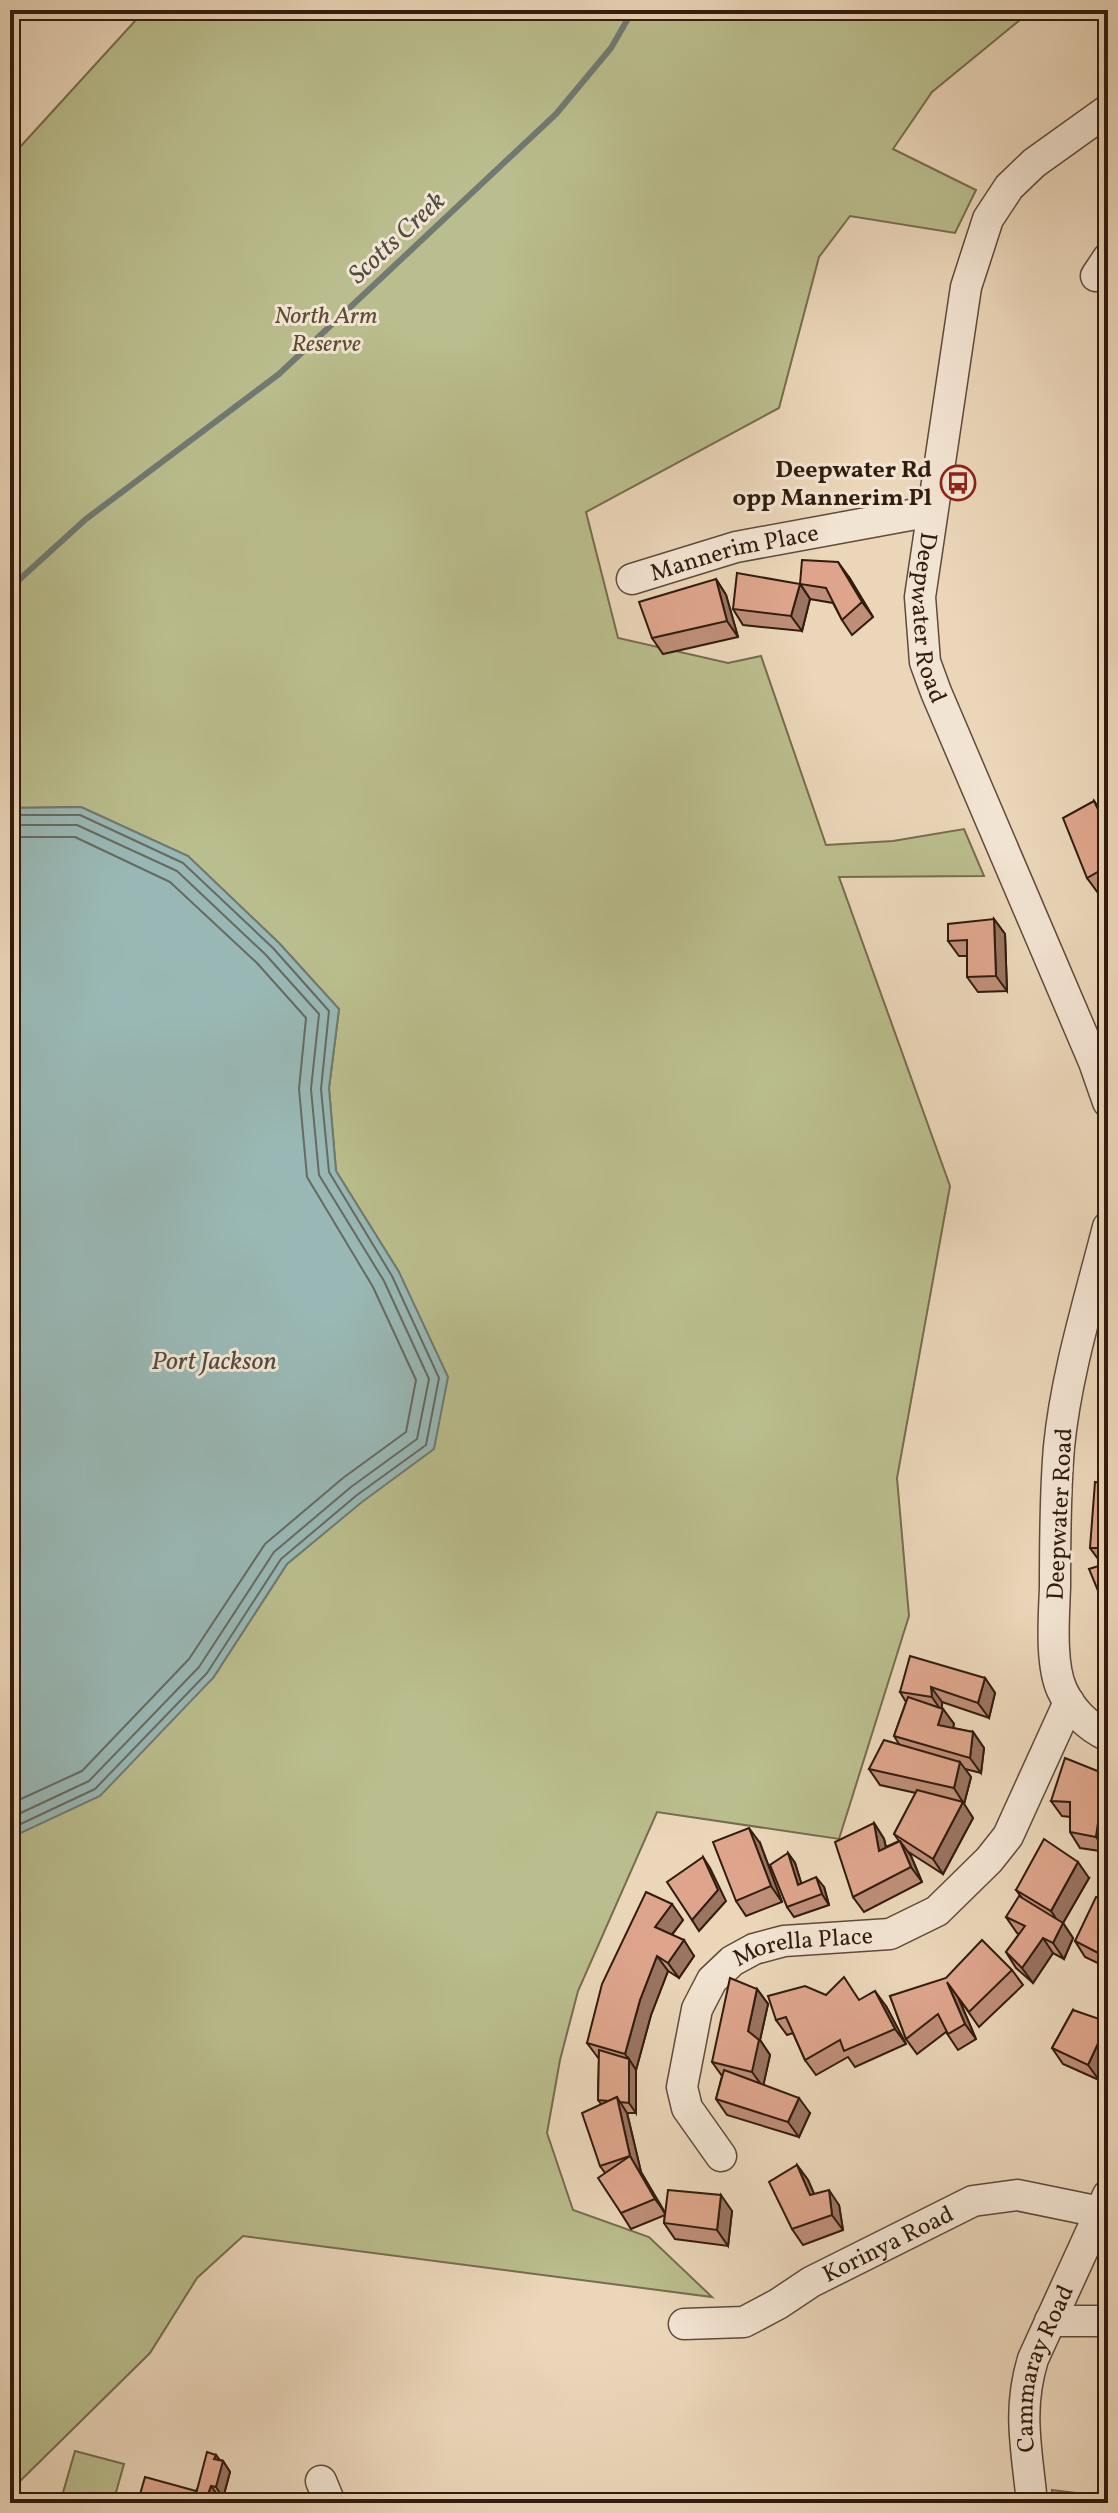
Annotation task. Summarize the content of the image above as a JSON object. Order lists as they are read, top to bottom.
{
  "streets": {
    "street": [
      "Mannerim Place",
      "Deepwater Road",
      "Morella Place",
      "Korinya Road",
      "Cammaray Road"
    ]
  },
  "crossings": [
    ["Mannerim Place", "Deepwater Road"],
    ["Deepwater Road", "Morella Place"],
    ["Korinya Road", "Cammaray Road"]
  ],
  "water": ["Scotts Creek", "Port Jackson"],
  "parks": ["North Arm Reserve"],
  "places": {
    "bus stop": ["Deepwater Rd opp Mannerim Pl"]
  }
}
